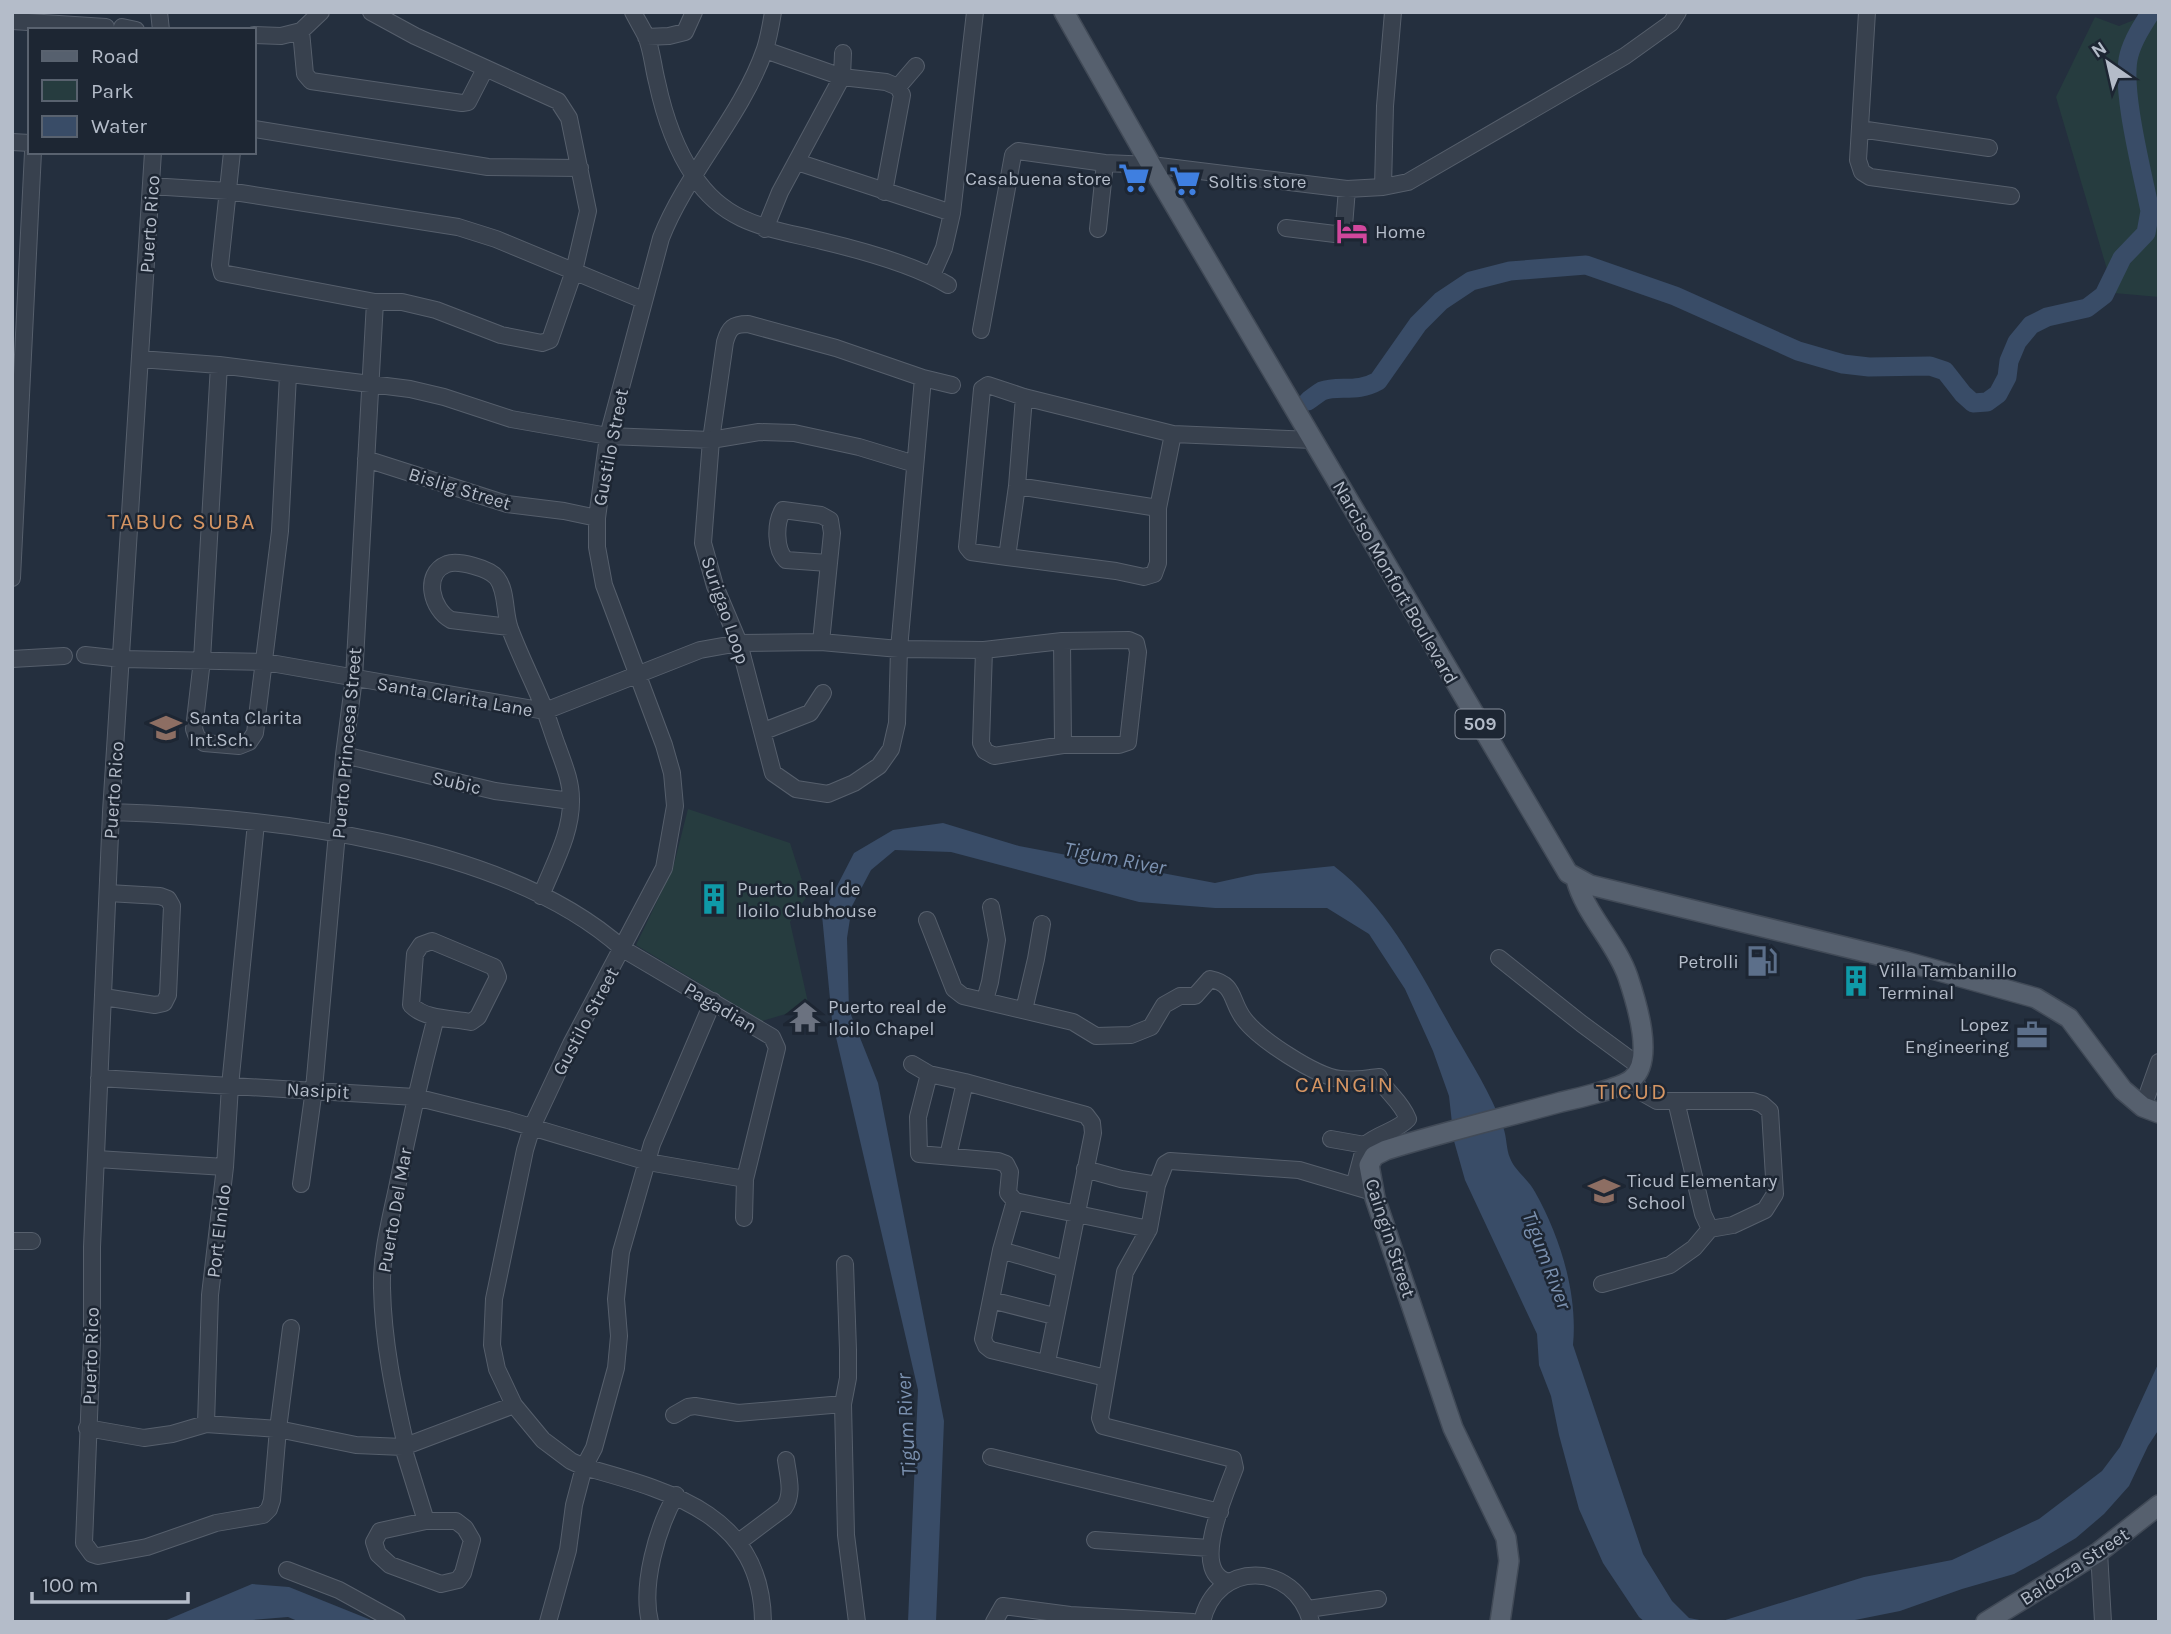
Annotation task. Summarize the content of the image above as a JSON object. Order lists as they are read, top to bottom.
{
  "streets": {
    "main road": [
      "Narciso Monfort Boulevard",
      "509",
      "Caingin Street",
      "Baldoza Street"
    ],
    "street": [
      "Puerto Rico",
      "Gustilo Street",
      "Bislig Street",
      "Surigao Loop",
      "Santa Clarita Lane",
      "Puerto Princesa Street",
      "Subic",
      "Pagadian",
      "Nasipit",
      "Puerto Del Mar",
      "Port Elnido"
    ]
  },
  "crossings": [
    ["Puerto Rico", "Santa Clarita Lane"],
    ["Puerto Rico", "Pagadian"],
    ["Puerto Rico", "Nasipit"],
    ["Puerto Rico", "Puerto Del Mar"],
    ["Puerto Rico", "Port Elnido"],
    ["Gustilo Street", "Bislig Street"],
    ["Gustilo Street", "Santa Clarita Lane"],
    ["Gustilo Street", "Pagadian"],
    ["Gustilo Street", "Nasipit"],
    ["Bislig Street", "Puerto Princesa Street"],
    ["Surigao Loop", "Santa Clarita Lane"],
    ["Santa Clarita Lane", "Puerto Princesa Street"],
    ["Puerto Princesa Street", "Subic"],
    ["Puerto Princesa Street", "Pagadian"],
    ["Puerto Princesa Street", "Nasipit"],
    ["Nasipit", "Puerto Del Mar"]
  ],
  "districts": ["TABUC SUBA", "CAINGIN", "TICUD"],
  "water": ["Tigum River"],
  "places": {
    "supermarket": ["Casabuena store", "Soltis store"],
    "hotel": ["Home"],
    "school or university": ["Santa Clarita Int.Sch.", "Ticud Elementary School"],
    "building": ["Puerto Real de Iloilo Clubhouse", "Villa Tambanillo Terminal"],
    "fuel station": ["Petrolli"],
    "temple": ["Puerto real de Iloilo Chapel"],
    "office": ["Lopez Engineering"]
  },
  "legend": ["Road", "Park", "Water"],
  "scale_bar": "100 m",
  "north": "top left"
}
